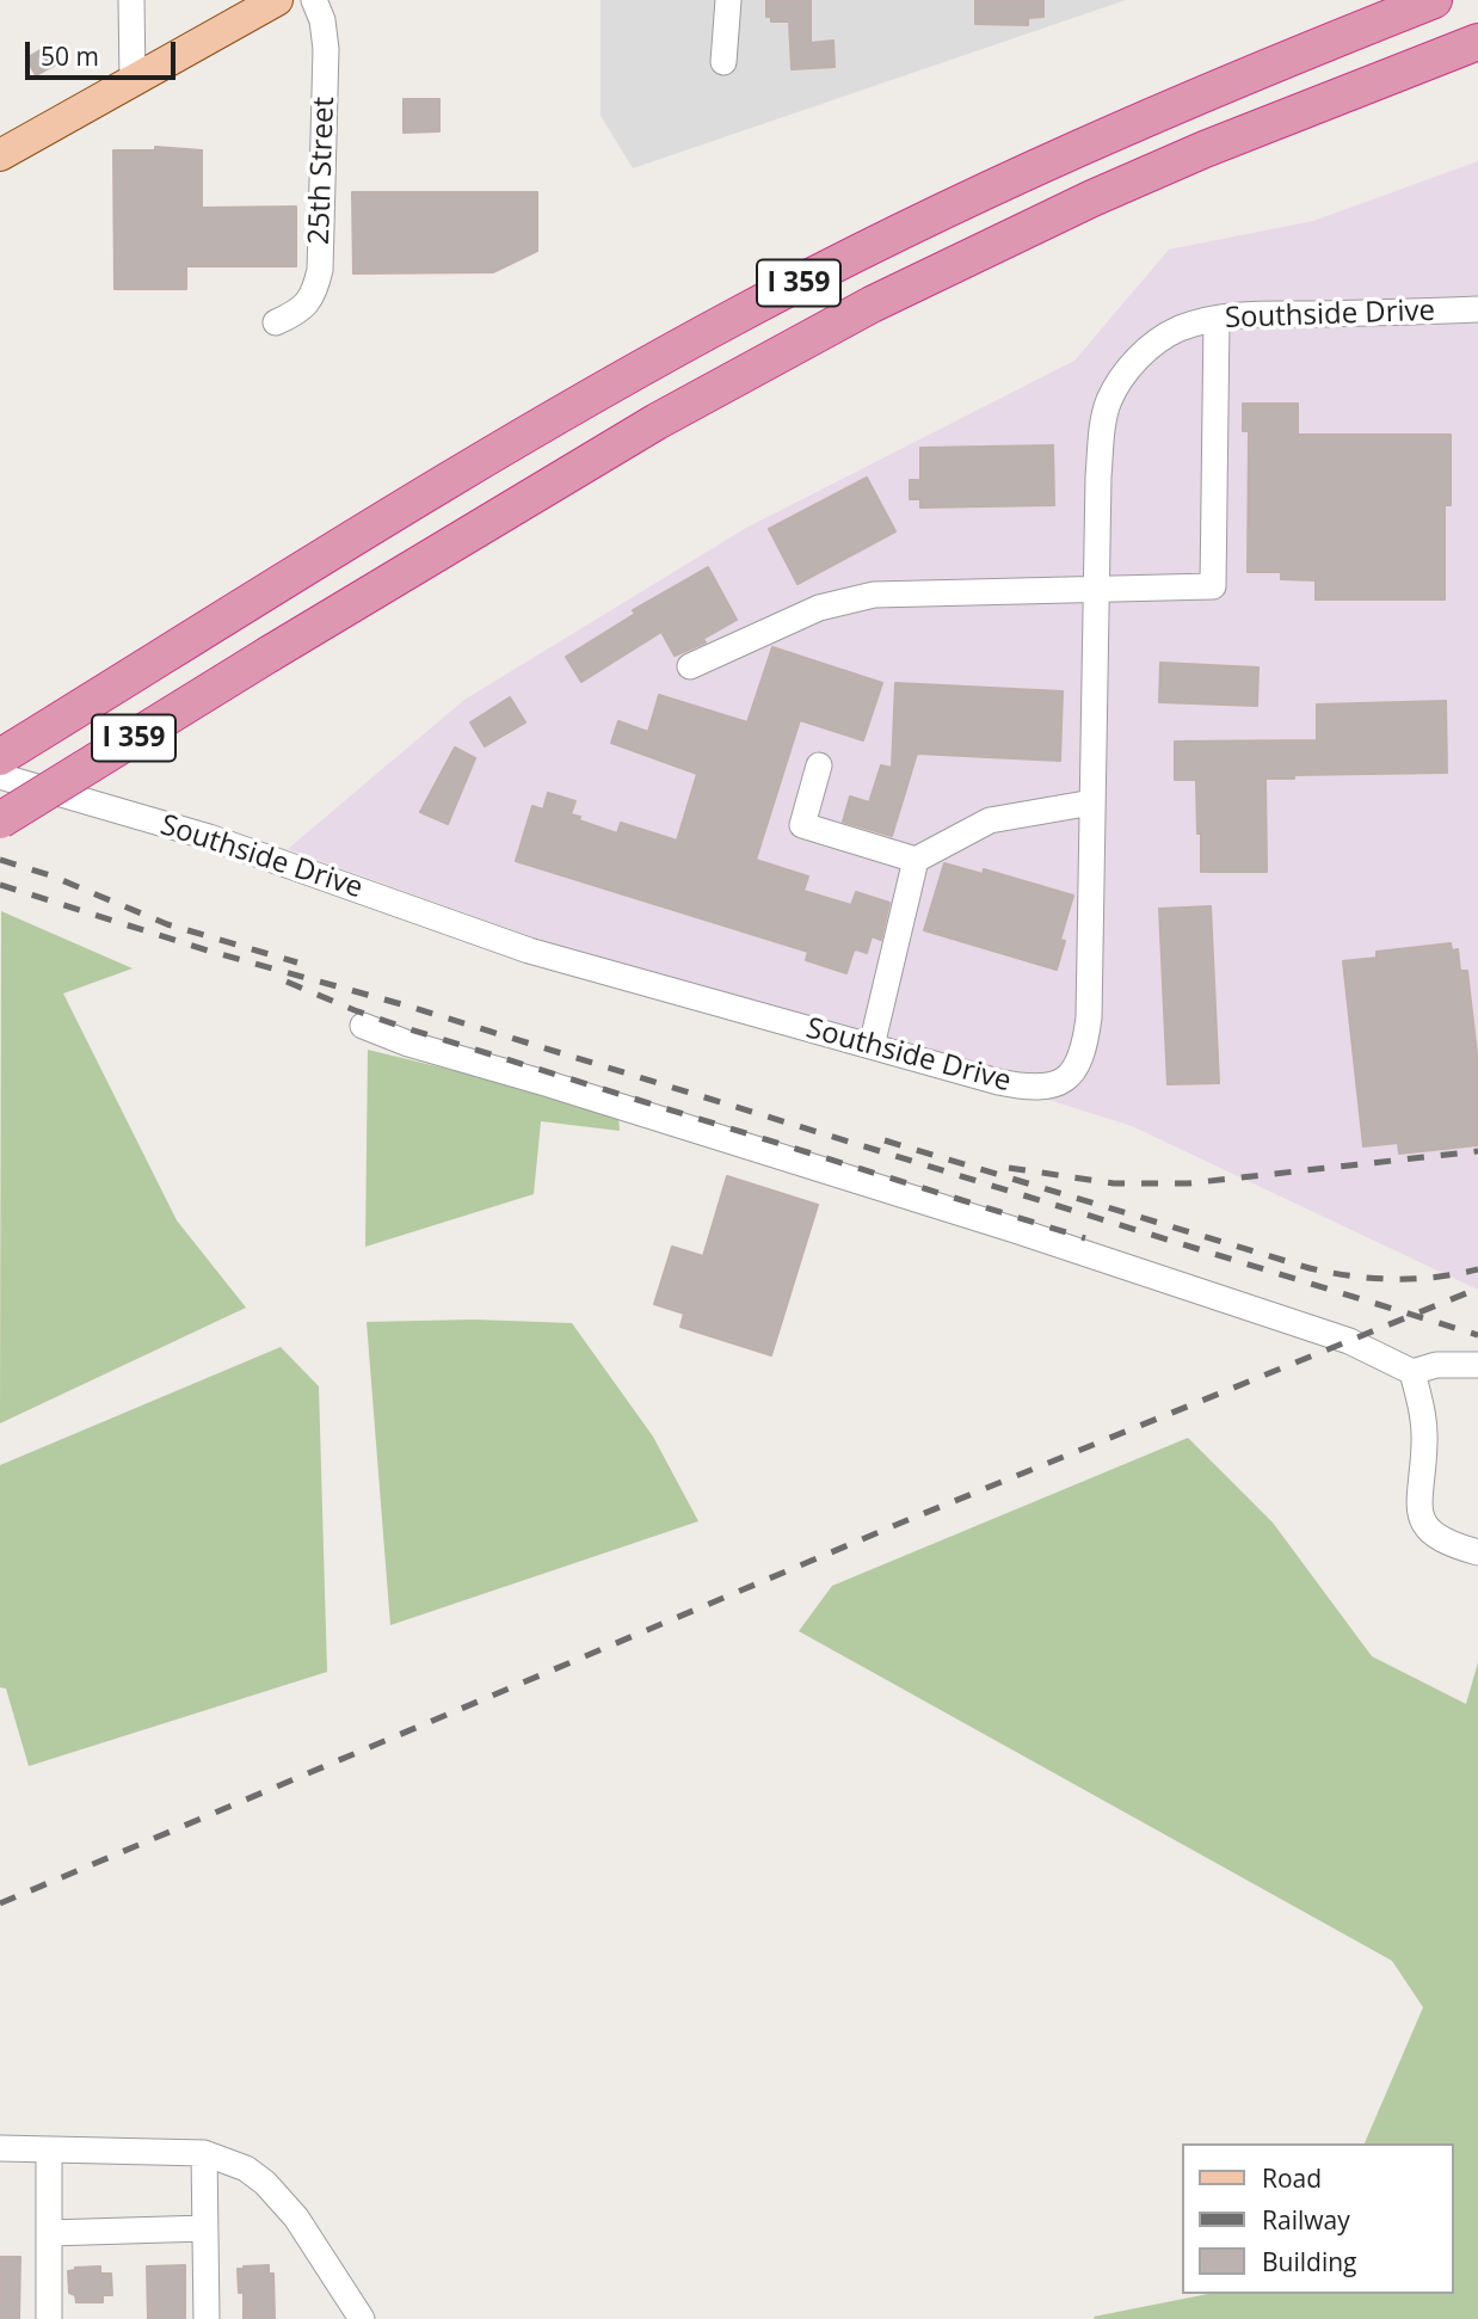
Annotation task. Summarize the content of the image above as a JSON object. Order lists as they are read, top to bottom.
{
  "streets": {
    "highway": ["I 359"],
    "street": ["25th Street", "Southside Drive"]
  },
  "legend": ["Road", "Railway", "Building"],
  "scale_bar": "50 m"
}
